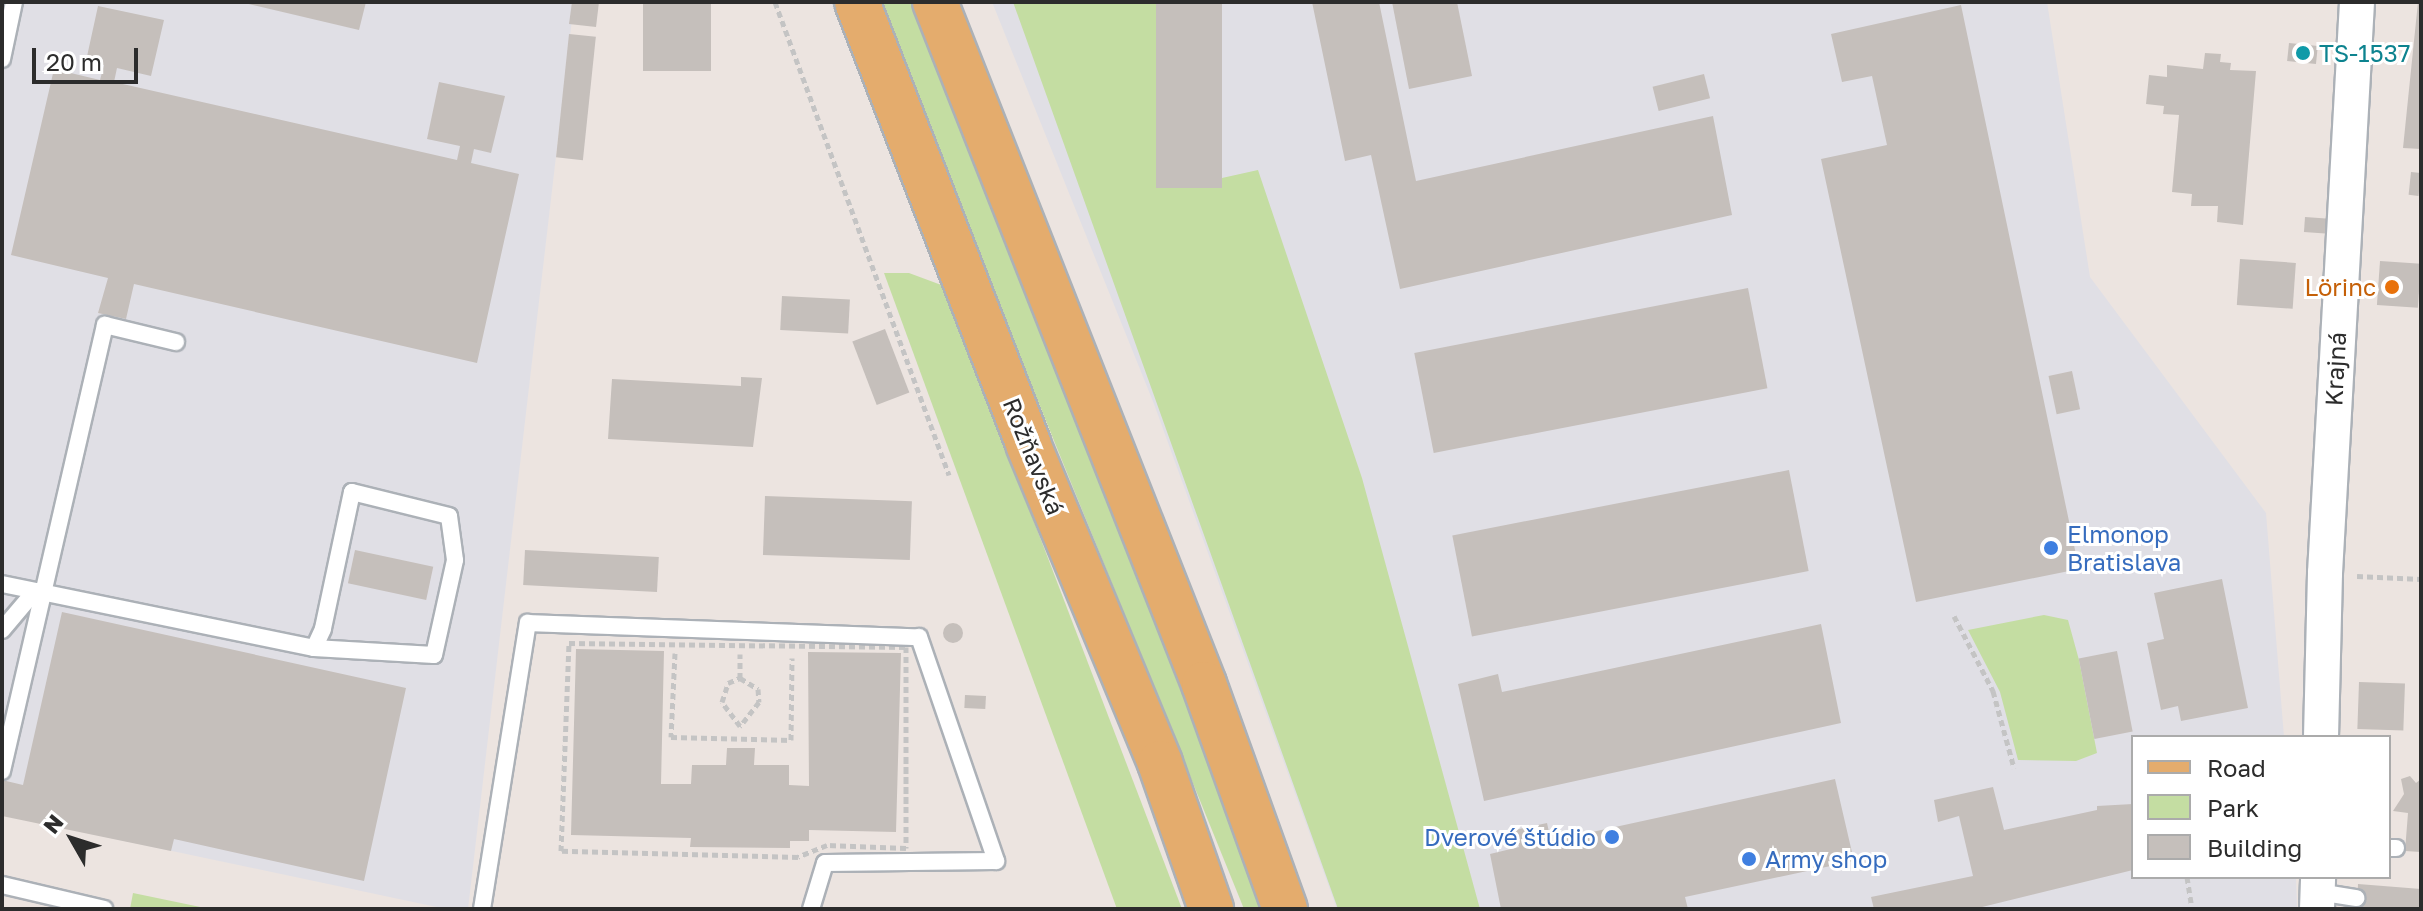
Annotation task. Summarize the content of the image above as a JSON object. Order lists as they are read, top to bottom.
{
  "streets": {
    "main road": ["Rožňavská"],
    "street": ["Krajná"]
  },
  "places": [
    "TS-1537",
    "Lörinc",
    "Elmonop Bratislava",
    "Dverové štúdio",
    "Army shop"
  ],
  "legend": ["Road", "Park", "Building"],
  "scale_bar": "20 m",
  "north": "top left"
}
